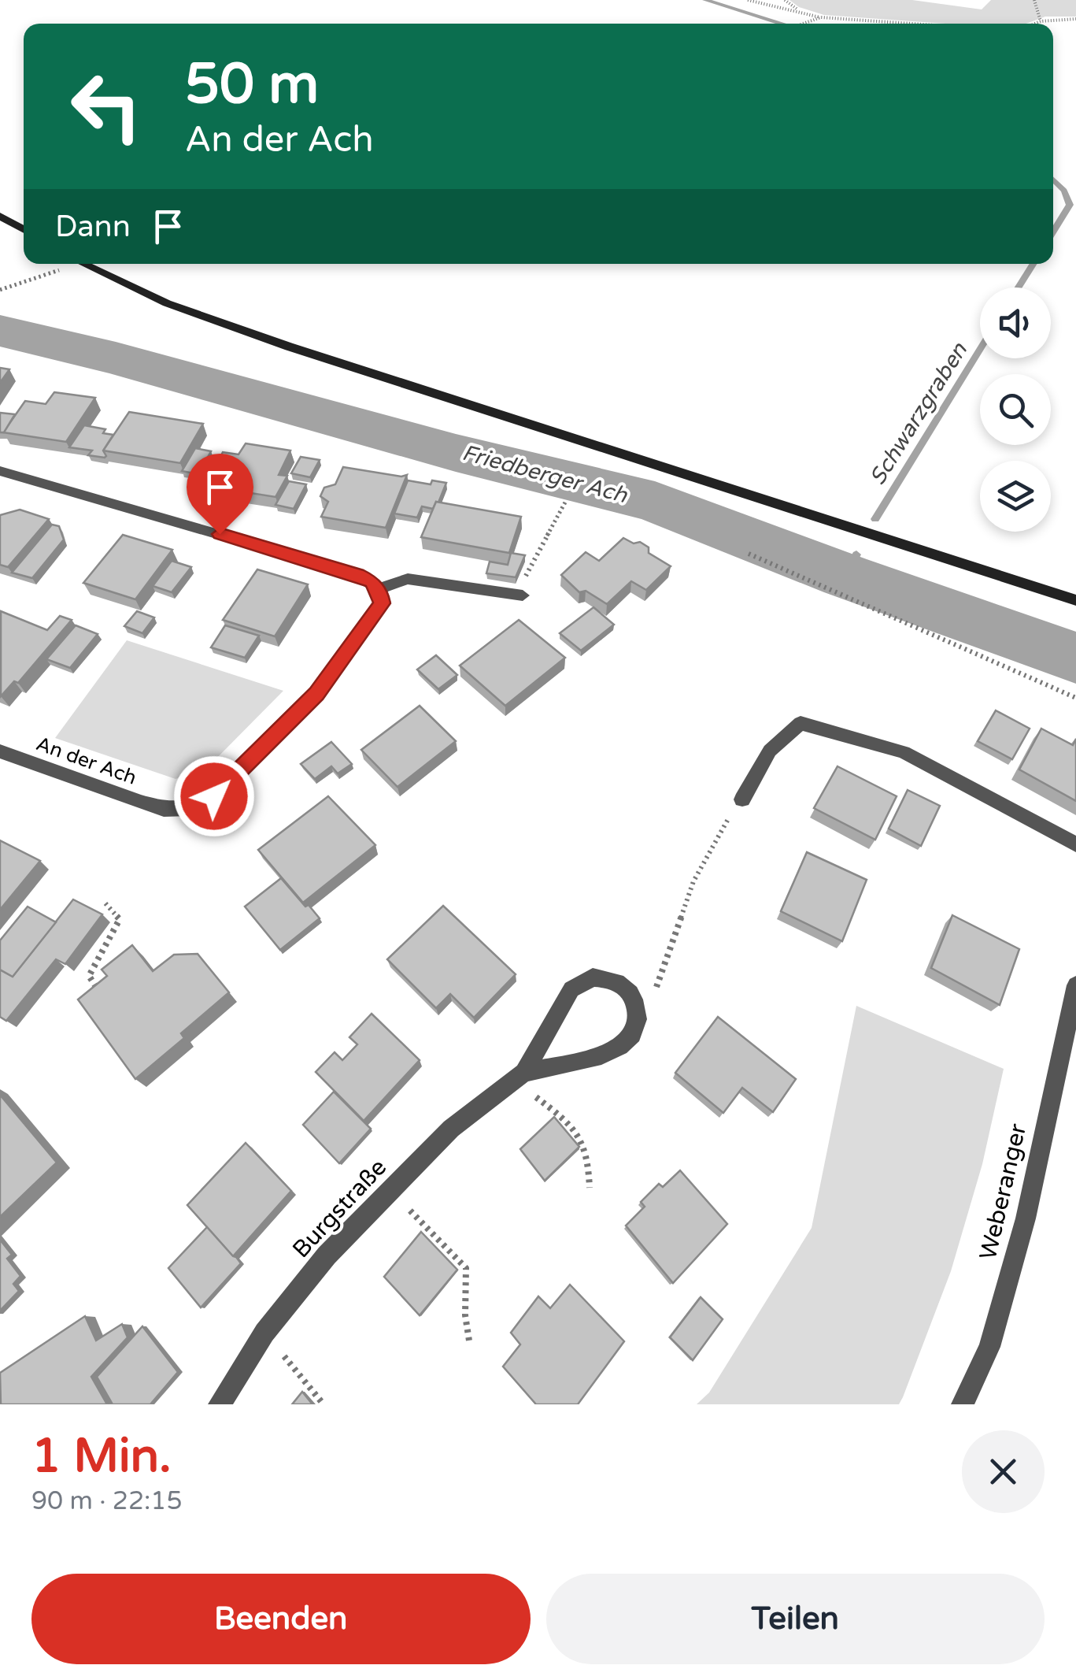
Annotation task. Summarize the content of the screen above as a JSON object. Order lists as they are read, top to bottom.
{
  "streets": {
    "street": ["An der Ach", "Weberanger", "Burgstraße"]
  },
  "water": ["Schwarzgraben", "Friedberger Ach"],
  "page": {
    "turn": ["50 m", "An der Ach"],
    "then": "Dann",
    "heading": ["1 Min.", "90 m · 22:15"],
    "buttons": ["Beenden", "Teilen"]
  }
}
